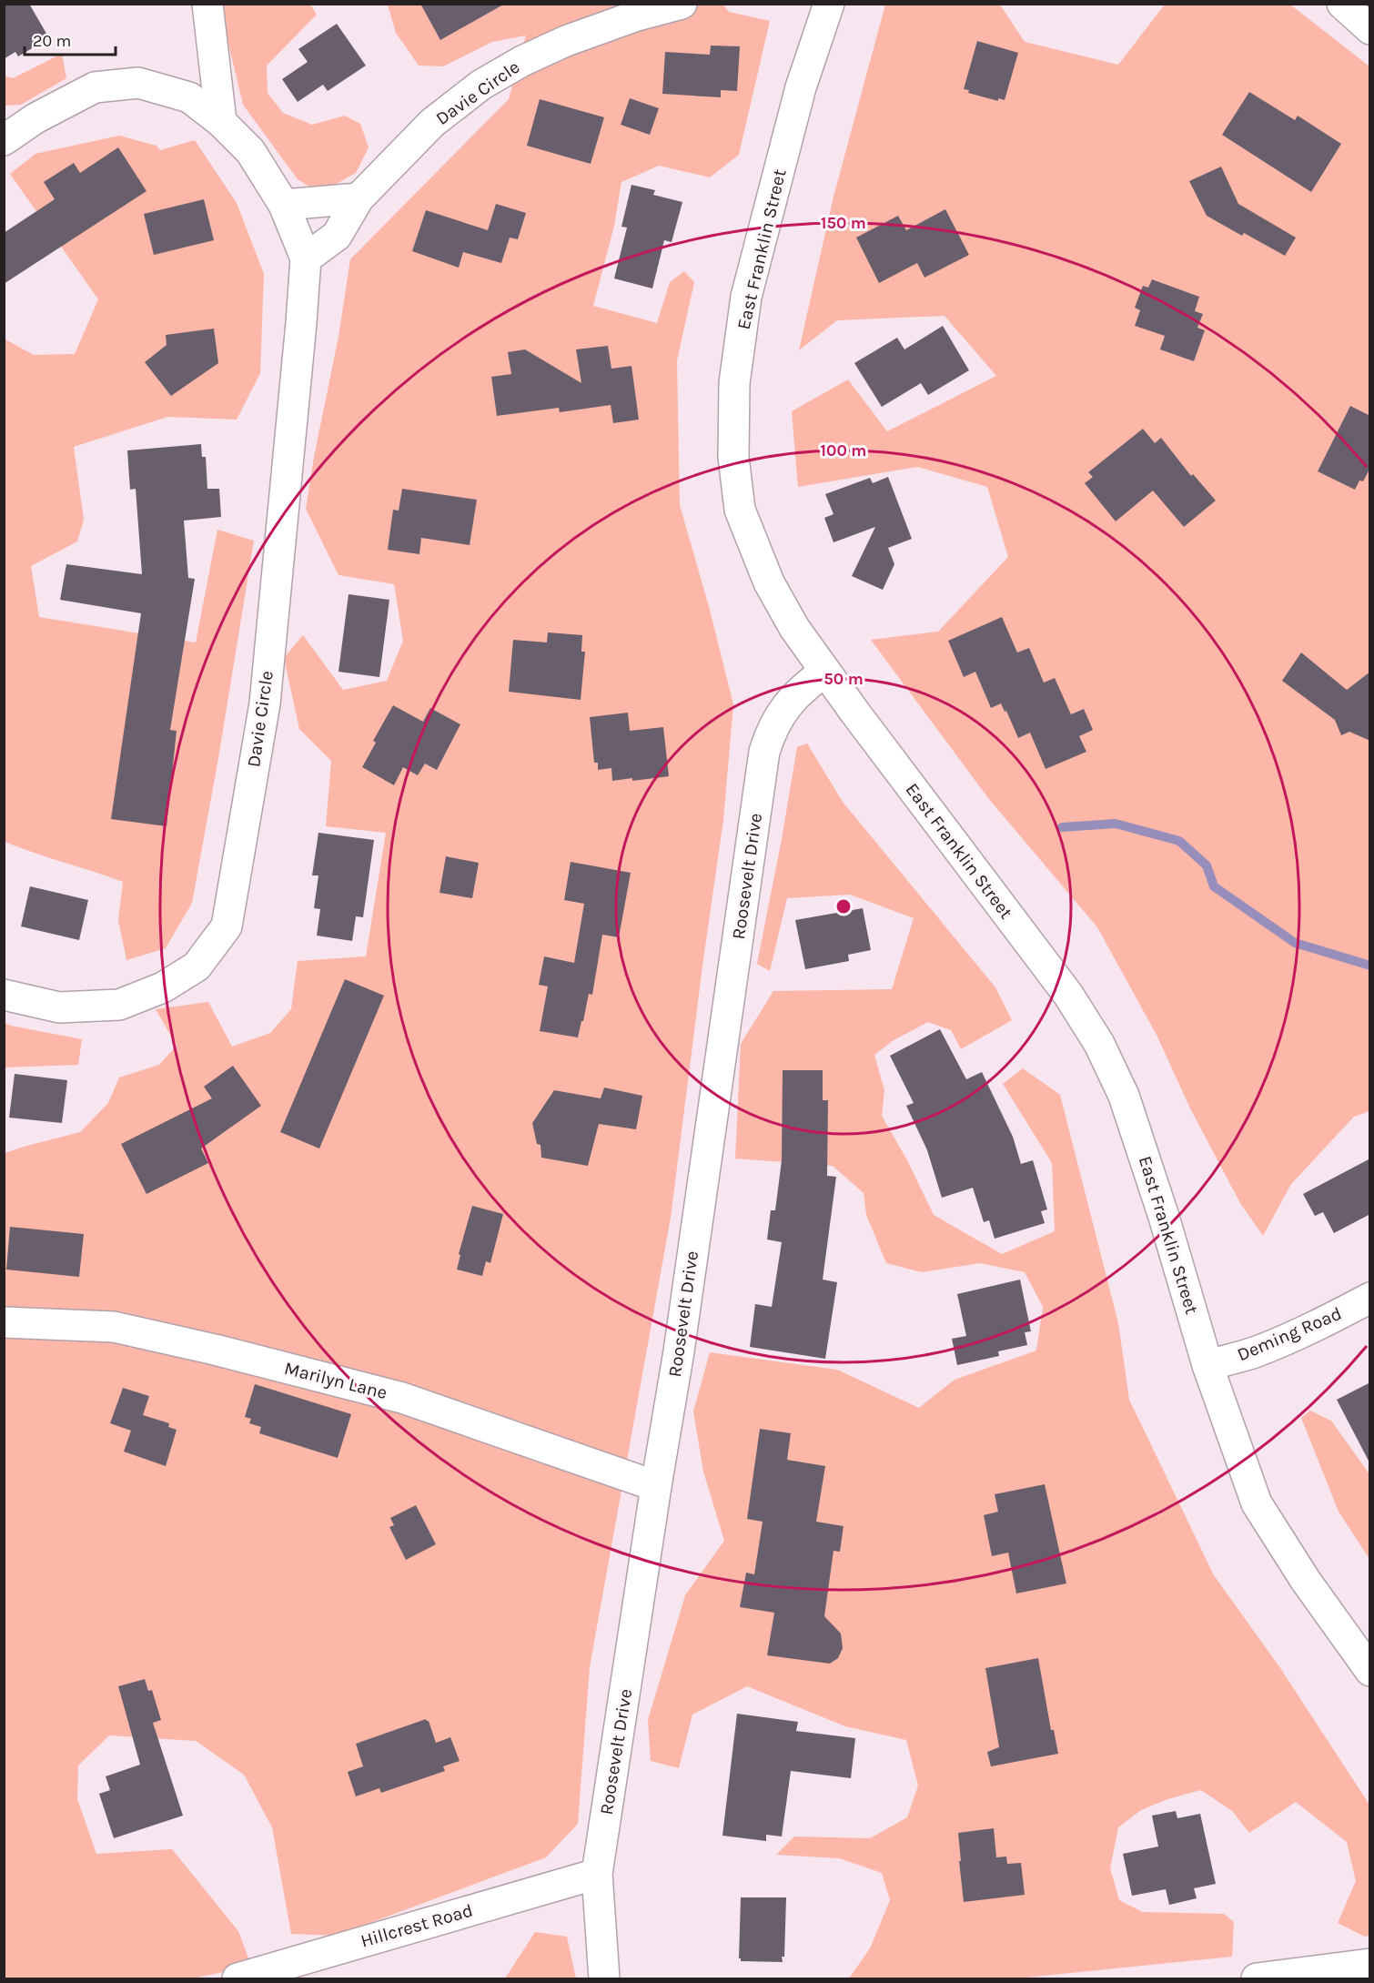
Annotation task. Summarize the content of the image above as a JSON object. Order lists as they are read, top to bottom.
{
  "streets": {
    "street": [
      "Davie Circle",
      "East Franklin Street",
      "Roosevelt Drive",
      "Deming Road",
      "Marilyn Lane",
      "Hillcrest Road"
    ]
  },
  "crossings": [
    ["East Franklin Street", "Roosevelt Drive"],
    ["East Franklin Street", "Deming Road"],
    ["Roosevelt Drive", "Marilyn Lane"],
    ["Roosevelt Drive", "Hillcrest Road"]
  ],
  "scale_bar": "20 m",
  "rings": ["150 m", "100 m", "50 m"]
}
